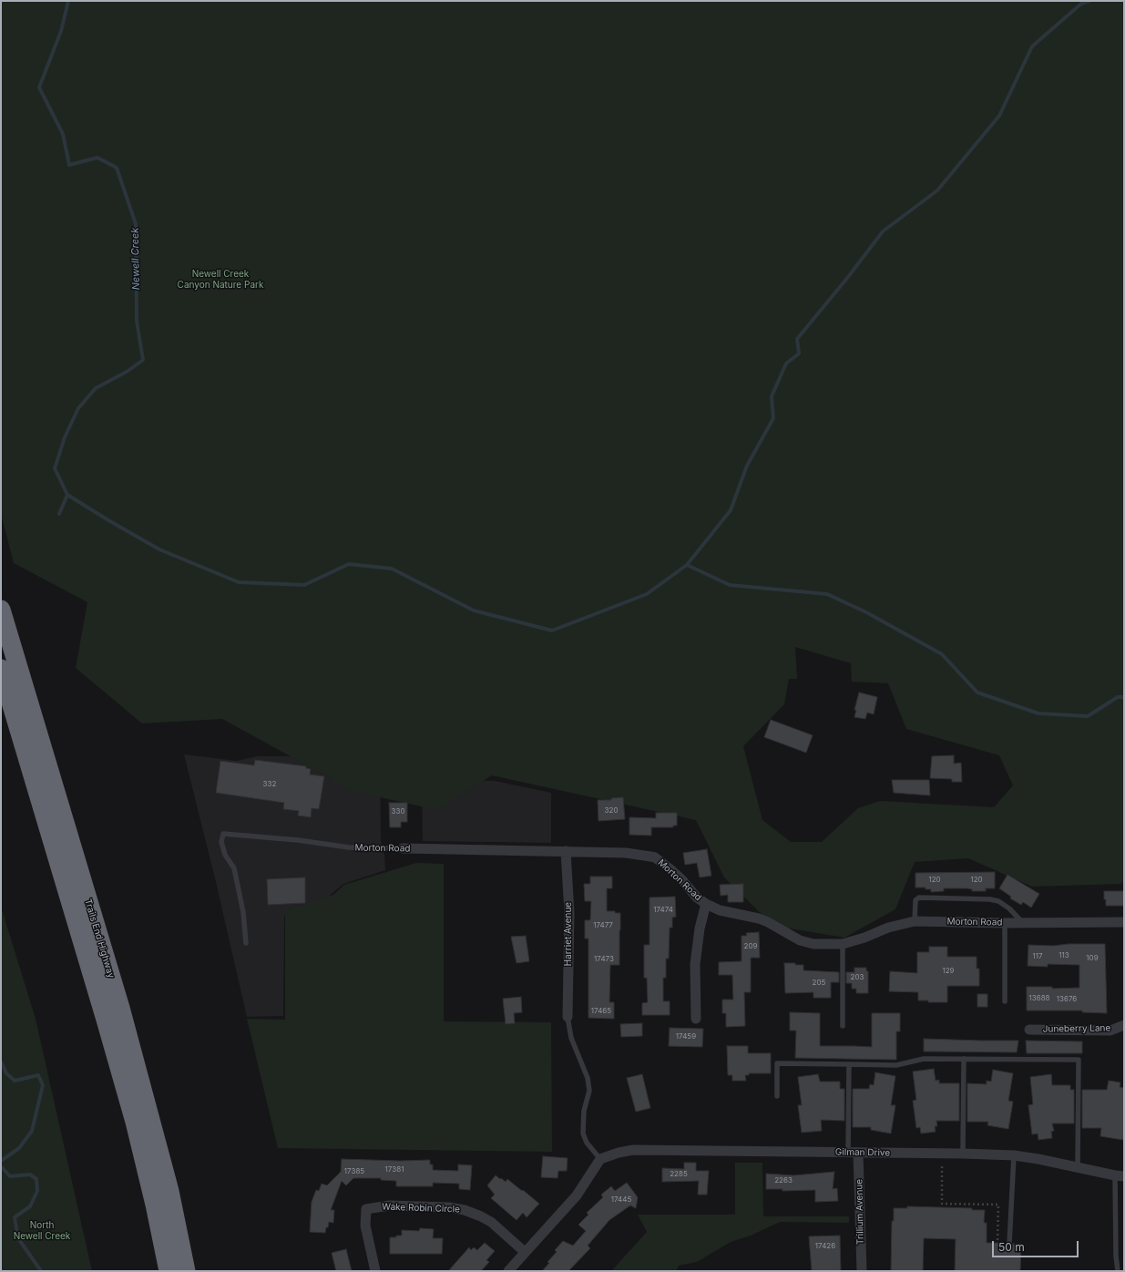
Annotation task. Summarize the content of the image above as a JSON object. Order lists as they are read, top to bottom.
{
  "streets": {
    "highway": ["Trails End Highway"],
    "street": [
      "Morton Road",
      "Harriet Avenue",
      "Juneberry Lane",
      "Gilman Drive",
      "Wake Robin Circle",
      "Trillium Avenue"
    ]
  },
  "crossings": [
    ["Morton Road", "Harriet Avenue"],
    ["Gilman Drive", "Trillium Avenue"]
  ],
  "water": ["Newell Creek"],
  "parks": ["Newell Creek Canyon Nature Park", "North Newell Creek"],
  "house_numbers": [
    "332",
    "320",
    "330",
    "120",
    "120",
    "17474",
    "17477",
    "209",
    "113",
    "117",
    "109",
    "17473",
    "129",
    "203",
    "205",
    "13688",
    "13676",
    "17465",
    "17459",
    "17381",
    "17385",
    "2285",
    "2263",
    "17445",
    "17426"
  ],
  "scale_bar": "50 m"
}
